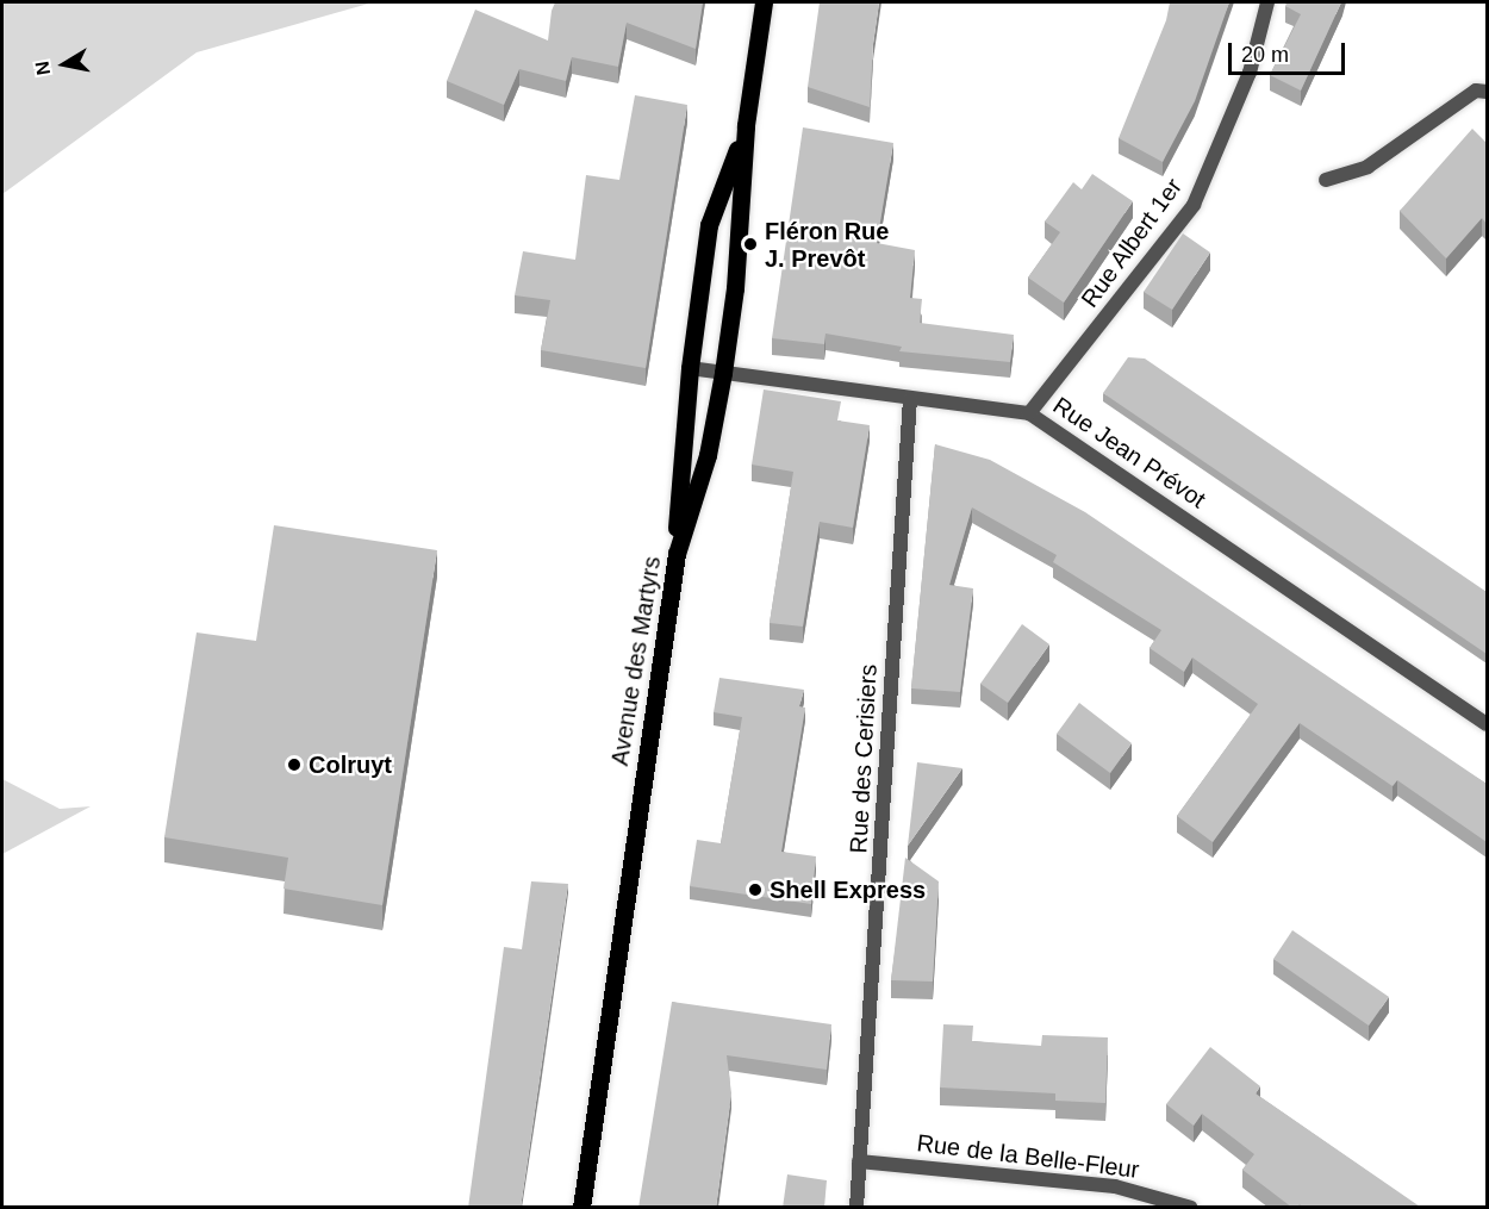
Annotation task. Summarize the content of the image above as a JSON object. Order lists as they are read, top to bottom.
{
  "streets": {
    "main road": ["Avenue des Martyrs"],
    "street": [
      "Rue Albert 1er",
      "Rue Jean Prévot",
      "Rue des Cerisiers",
      "Rue de la Belle-Fleur"
    ]
  },
  "crossings": [
    ["Rue Albert 1er", "Rue Jean Prévot"],
    ["Rue Jean Prévot", "Avenue des Martyrs"],
    ["Rue Jean Prévot", "Rue des Cerisiers"],
    ["Rue des Cerisiers", "Rue de la Belle-Fleur"]
  ],
  "places": ["Fléron Rue J. Prevôt", "Colruyt", "Shell Express"],
  "scale_bar": "20 m",
  "north": "left"
}
